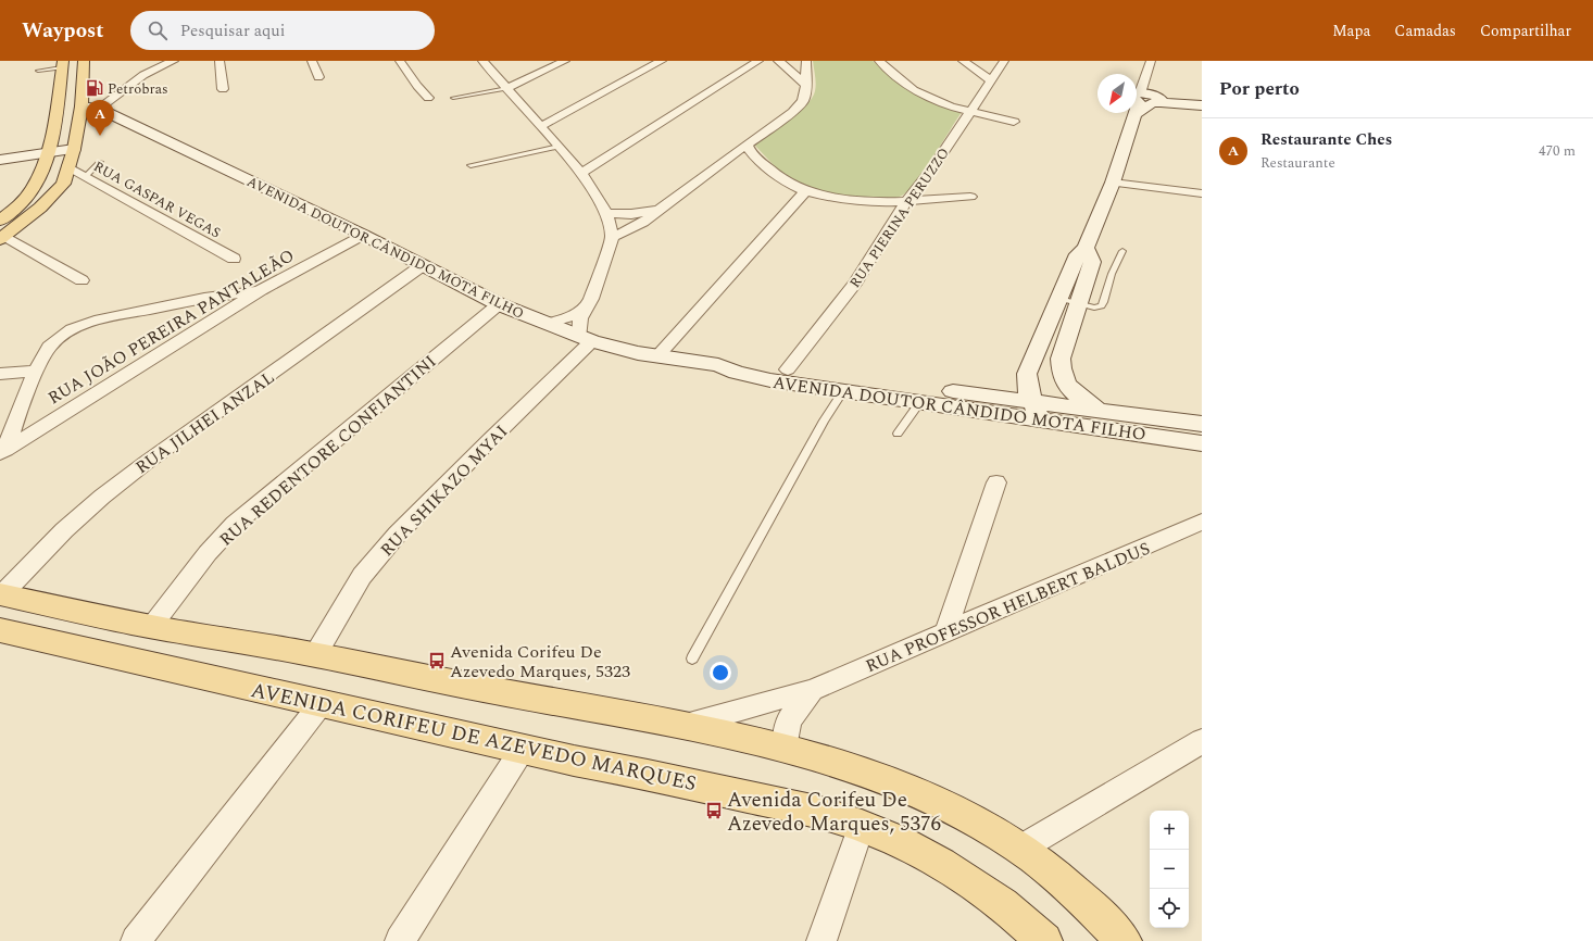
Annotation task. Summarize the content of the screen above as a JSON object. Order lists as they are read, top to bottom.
{
  "streets": {
    "main road": ["AVENIDA DOUTOR CÂNDIDO MOTA FILHO", "AVENIDA CORIFEU DE AZEVEDO MARQUES"],
    "street": [
      "RUA GASPAR VEGAS",
      "RUA PIERINA PERUZZO",
      "RUA JOÃO PEREIRA PANTALEÃO",
      "RUA JILHEI ANZAL",
      "RUA REDENTORE CONFIANTINI",
      "RUA SHIKAZO MYAI",
      "RUA PROFESSOR HELBERT BALDUS"
    ]
  },
  "crossings": [
    ["RUA PIERINA PERUZZO", "AVENIDA DOUTOR CÂNDIDO MOTA FILHO"],
    ["AVENIDA DOUTOR CÂNDIDO MOTA FILHO", "RUA JOÃO PEREIRA PANTALEÃO"],
    ["AVENIDA DOUTOR CÂNDIDO MOTA FILHO", "RUA JILHEI ANZAL"],
    ["AVENIDA DOUTOR CÂNDIDO MOTA FILHO", "RUA REDENTORE CONFIANTINI"],
    ["AVENIDA DOUTOR CÂNDIDO MOTA FILHO", "RUA SHIKAZO MYAI"]
  ],
  "places": {
    "fuel station": ["Petrobras"],
    "bus stop": ["Avenida Corifeu De Azevedo Marques, 5323", "Avenida Corifeu De Azevedo Marques, 5376"]
  },
  "north": "bottom left",
  "page": {
    "header": "Waypost",
    "search": "Pesquisar aqui",
    "nav": ["Mapa", "Camadas", "Compartilhar"],
    "heading": "Por perto",
    "pins": "A",
    "list": [
      {
        "mark": "A",
        "name": "Restaurante Ches",
        "note": "Restaurante",
        "value": "470 m"
      }
    ],
    "map_buttons": ["+", "−"]
  }
}
